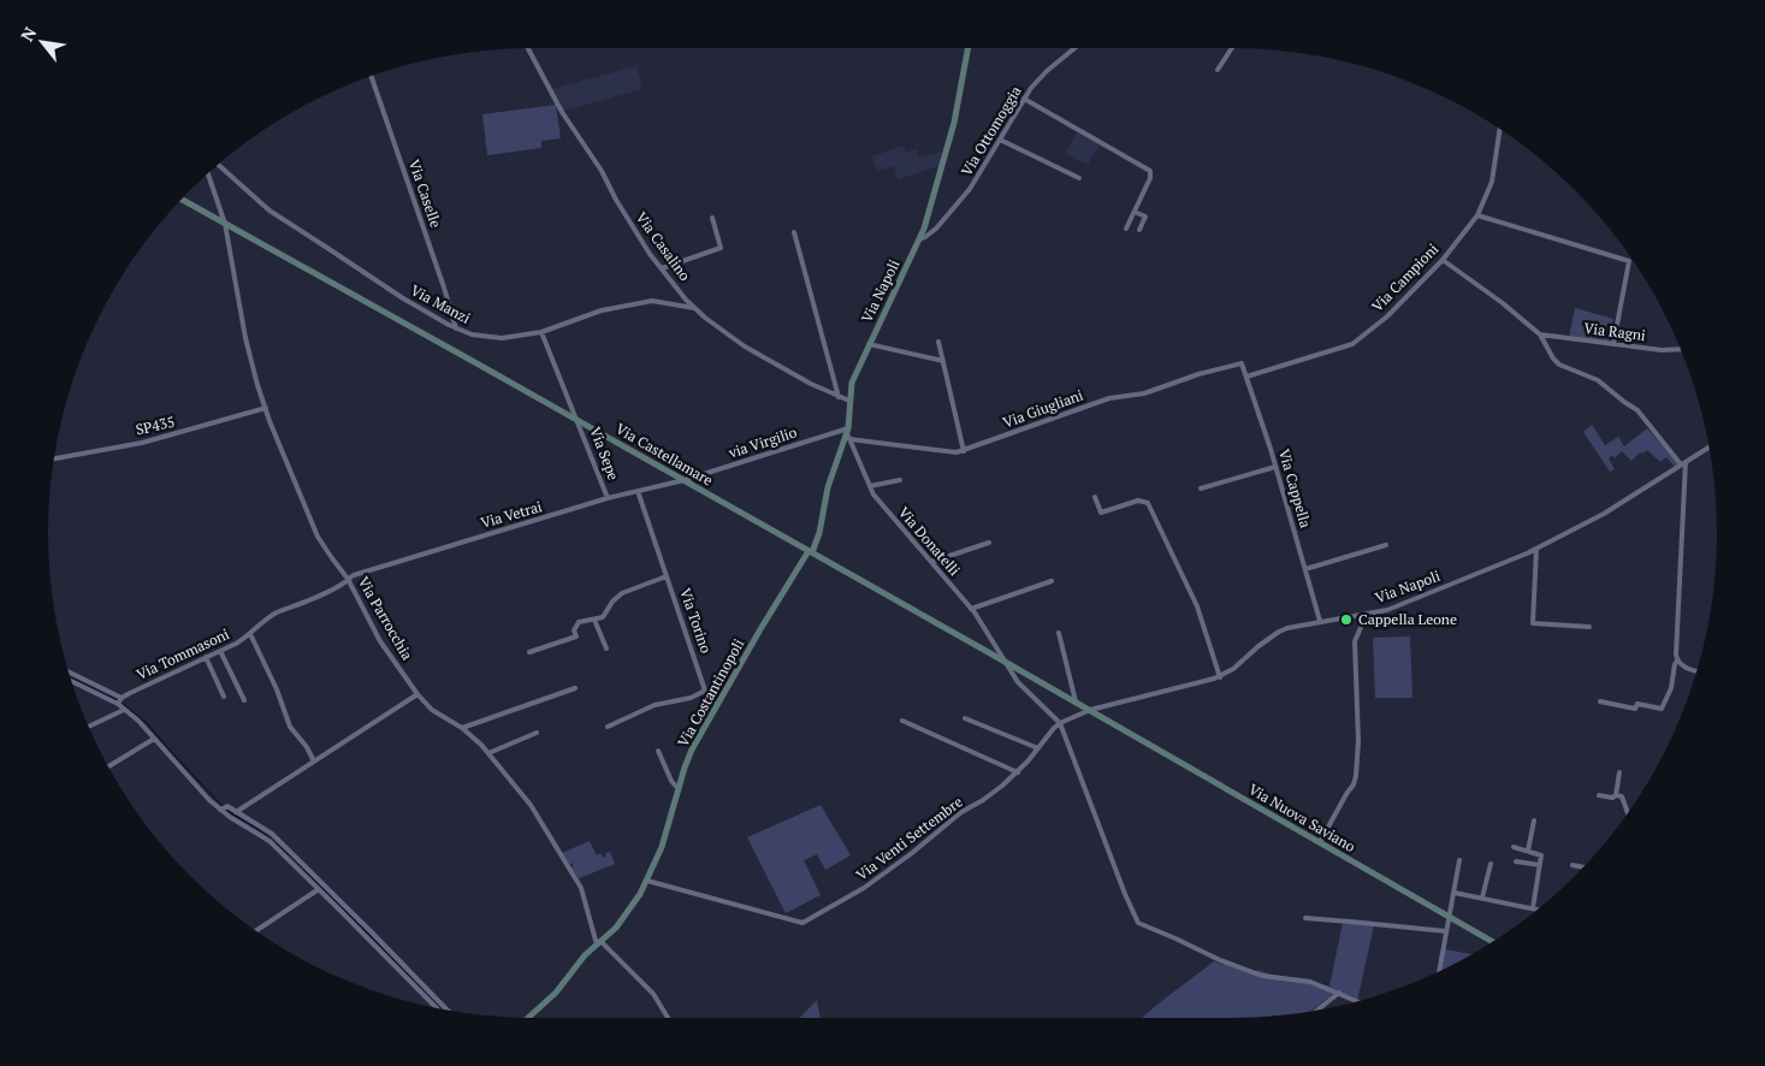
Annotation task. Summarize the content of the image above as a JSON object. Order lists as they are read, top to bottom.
{
  "streets": {
    "main road": [
      "Via Napoli",
      "Via Castellamare",
      "Via Costantinopoli",
      "Via Nuova Saviano"
    ],
    "street": [
      "Via Ottomoggia",
      "Via Caselle",
      "Via Casalino",
      "Via Campioni",
      "Via Manzi",
      "Via Ragni",
      "Via Giugliani",
      "SP435",
      "via Virgilio",
      "Via Sepe",
      "Via Cappella",
      "Via Vetrai",
      "Via Donatelli",
      "Via Parrocchia",
      "Via Torino",
      "Via Tommasoni",
      "Via Venti Settembre"
    ]
  },
  "crossings": [
    ["Via Ottomoggia", "Via Napoli"],
    ["Via Caselle", "Via Manzi"],
    ["Via Casalino", "Via Napoli"],
    ["Via Casalino", "Via Manzi"],
    ["Via Campioni", "Via Cappella"],
    ["Via Napoli", "Via Giugliani"],
    ["Via Napoli", "via Virgilio"],
    ["Via Napoli", "Via Castellamare"],
    ["Via Napoli", "Via Cappella"],
    ["Via Napoli", "Via Donatelli"],
    ["Via Napoli", "Via Costantinopoli"],
    ["Via Napoli", "Via Nuova Saviano"],
    ["Via Napoli", "Via Venti Settembre"],
    ["Via Manzi", "Via Sepe"],
    ["Via Giugliani", "via Virgilio"],
    ["Via Giugliani", "Via Cappella"],
    ["Via Giugliani", "Via Donatelli"],
    ["SP435", "Via Parrocchia"],
    ["via Virgilio", "Via Castellamare"],
    ["via Virgilio", "Via Vetrai"],
    ["via Virgilio", "Via Donatelli"],
    ["Via Sepe", "Via Castellamare"],
    ["Via Sepe", "Via Vetrai"],
    ["Via Castellamare", "Via Vetrai"],
    ["Via Castellamare", "Via Donatelli"],
    ["Via Castellamare", "Via Parrocchia"],
    ["Via Castellamare", "Via Costantinopoli"],
    ["Via Castellamare", "Via Nuova Saviano"],
    ["Via Castellamare", "Via Venti Settembre"],
    ["Via Vetrai", "Via Parrocchia"],
    ["Via Vetrai", "Via Torino"],
    ["Via Vetrai", "Via Tommasoni"],
    ["Via Donatelli", "Via Venti Settembre"],
    ["Via Parrocchia", "Via Tommasoni"],
    ["Via Parrocchia", "Via Costantinopoli"],
    ["Via Torino", "Via Costantinopoli"],
    ["Via Costantinopoli", "Via Venti Settembre"],
    ["Via Nuova Saviano", "Via Venti Settembre"]
  ],
  "places": ["Cappella Leone"],
  "north": "top left"
}
